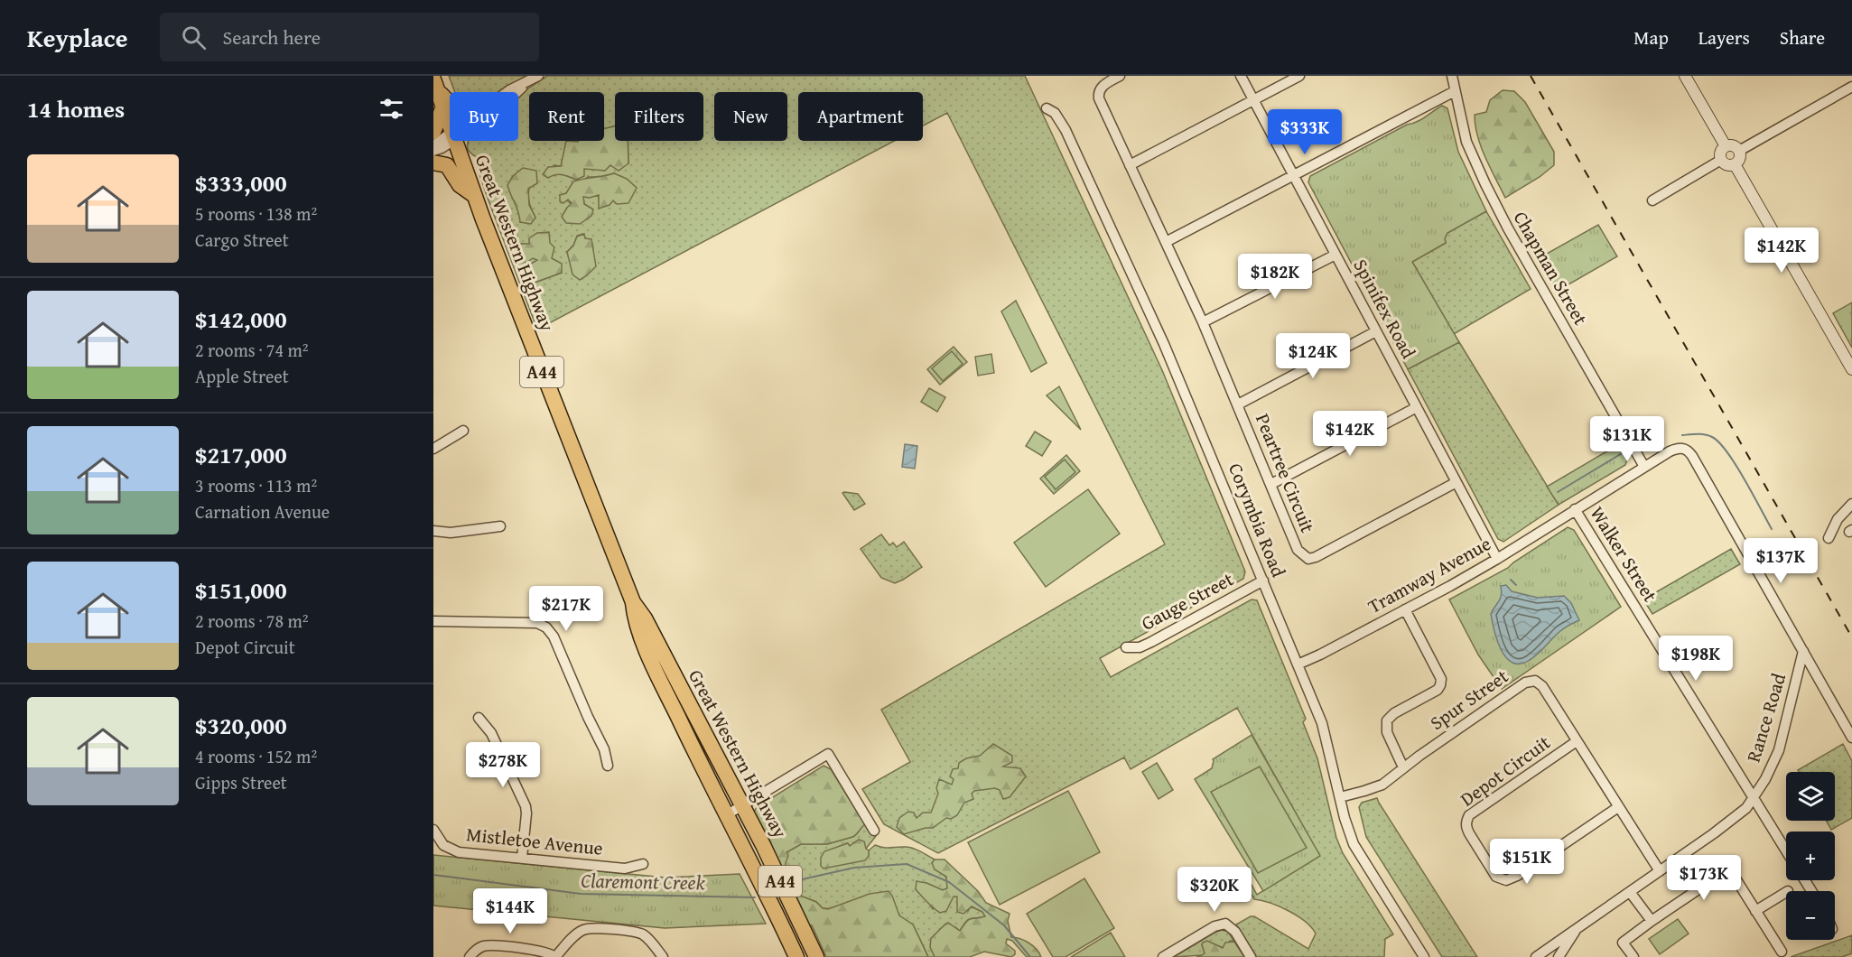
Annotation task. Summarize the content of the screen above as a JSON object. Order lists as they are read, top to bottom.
{
  "streets": {
    "highway": ["Great Western Highway", "A44"],
    "street": [
      "Chapman Street",
      "Spinifex Road",
      "Peartree Circuit",
      "Corymbia Road",
      "Walker Street",
      "Tramway Avenue",
      "Gauge Street",
      "Spur Street",
      "Rance Road",
      "Depot Circuit",
      "Mistletoe Avenue"
    ]
  },
  "crossings": [
    ["Chapman Street", "Tramway Avenue"],
    ["Spinifex Road", "Peartree Circuit"],
    ["Spinifex Road", "Tramway Avenue"],
    ["Corymbia Road", "Tramway Avenue"],
    ["Corymbia Road", "Gauge Street"],
    ["Corymbia Road", "Spur Street"],
    ["Walker Street", "Tramway Avenue"],
    ["Walker Street", "Rance Road"],
    ["Tramway Avenue", "Rance Road"],
    ["Spur Street", "Rance Road"],
    ["Spur Street", "Depot Circuit"]
  ],
  "water": ["Claremont Creek"],
  "page": {
    "header": "Keyplace",
    "search": "Search here",
    "nav": ["Map", "Layers", "Share"],
    "heading": "14 homes",
    "chip": [
      "Buy",
      "Rent",
      "Filters",
      "New",
      "Apartment"
    ],
    "price": [
      "$333K",
      "$142K",
      "$182K",
      "$124K",
      "$142K",
      "$131K",
      "$137K",
      "$217K",
      "$198K",
      "$278K",
      "$151K",
      "$173K",
      "$320K",
      "$144K"
    ],
    "list": [
      {
        "name": "$333,000",
        "note": "5 rooms · 138 m² · Cargo Street"
      },
      {
        "name": "$142,000",
        "note": "2 rooms · 74 m² · Apple Street"
      },
      {
        "name": "$217,000",
        "note": "3 rooms · 113 m² · Carnation Avenue"
      },
      {
        "name": "$151,000",
        "note": "2 rooms · 78 m² · Depot Circuit"
      },
      {
        "name": "$320,000",
        "note": "4 rooms · 152 m² · Gipps Street"
      }
    ],
    "map_buttons": ["+", "−"]
  }
}
